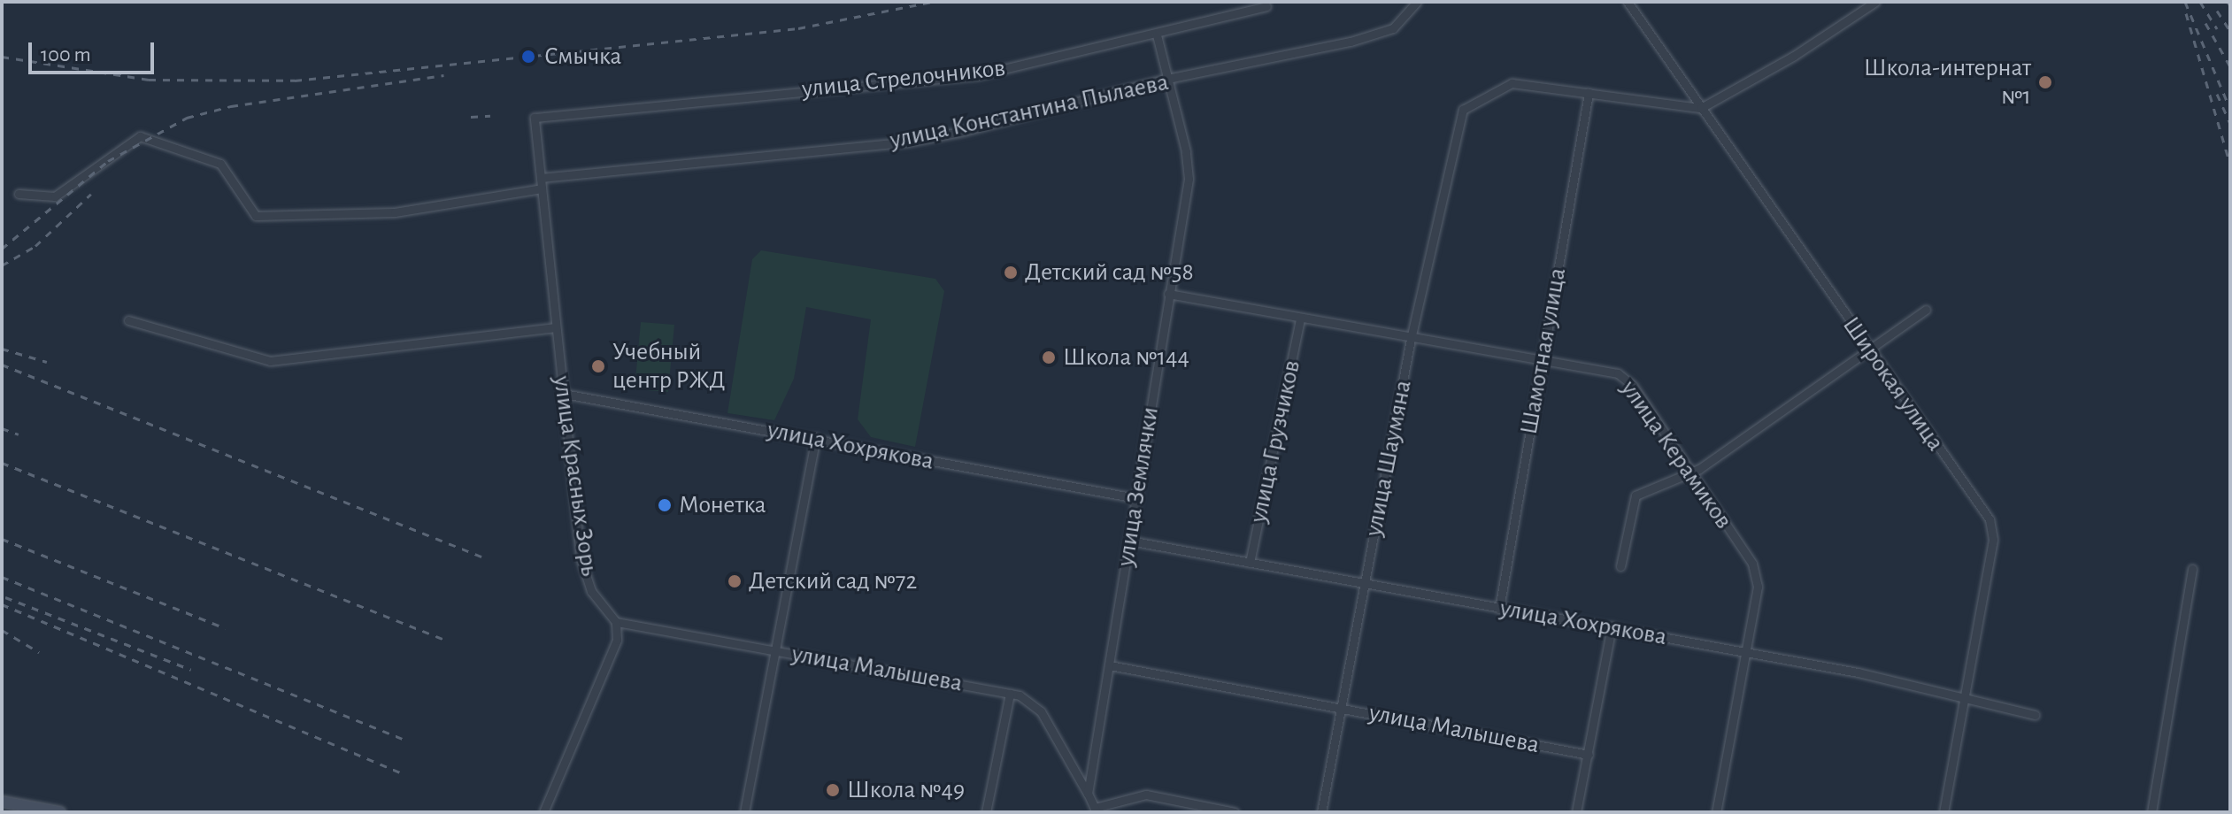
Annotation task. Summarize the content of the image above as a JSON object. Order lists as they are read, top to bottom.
{
  "streets": {
    "street": [
      "улица Стрелочников",
      "улица Константина Пылаева",
      "Шамотная улица",
      "Широкая улица",
      "улица Грузчиков",
      "улица Хохрякова",
      "улица Керамиков",
      "улица Шаумяна",
      "улица Красных Зорь",
      "улица Землячки",
      "улица Малышева"
    ]
  },
  "crossings": [
    ["улица Стрелочников", "улица Красных Зорь"],
    ["улица Стрелочников", "улица Землячки"],
    ["улица Константина Пылаева", "улица Красных Зорь"],
    ["улица Константина Пылаева", "улица Землячки"],
    ["Шамотная улица", "улица Хохрякова"],
    ["Шамотная улица", "улица Керамиков"],
    ["Шамотная улица", "улица Шаумяна"],
    ["Широкая улица", "улица Хохрякова"],
    ["улица Грузчиков", "улица Хохрякова"],
    ["улица Грузчиков", "улица Керамиков"],
    ["улица Хохрякова", "улица Керамиков"],
    ["улица Хохрякова", "улица Шаумяна"],
    ["улица Хохрякова", "улица Красных Зорь"],
    ["улица Хохрякова", "улица Землячки"],
    ["улица Керамиков", "улица Шаумяна"],
    ["улица Керамиков", "улица Землячки"],
    ["улица Шаумяна", "улица Малышева"],
    ["улица Красных Зорь", "улица Малышева"],
    ["улица Землячки", "улица Малышева"]
  ],
  "places": [
    "Смычка",
    "Школа-интернат №1",
    "Детский сад №58",
    "Школа №144",
    "Учебный центр РЖД",
    "Монетка",
    "Детский сад №72",
    "Школа №49"
  ],
  "scale_bar": "100 m"
}
